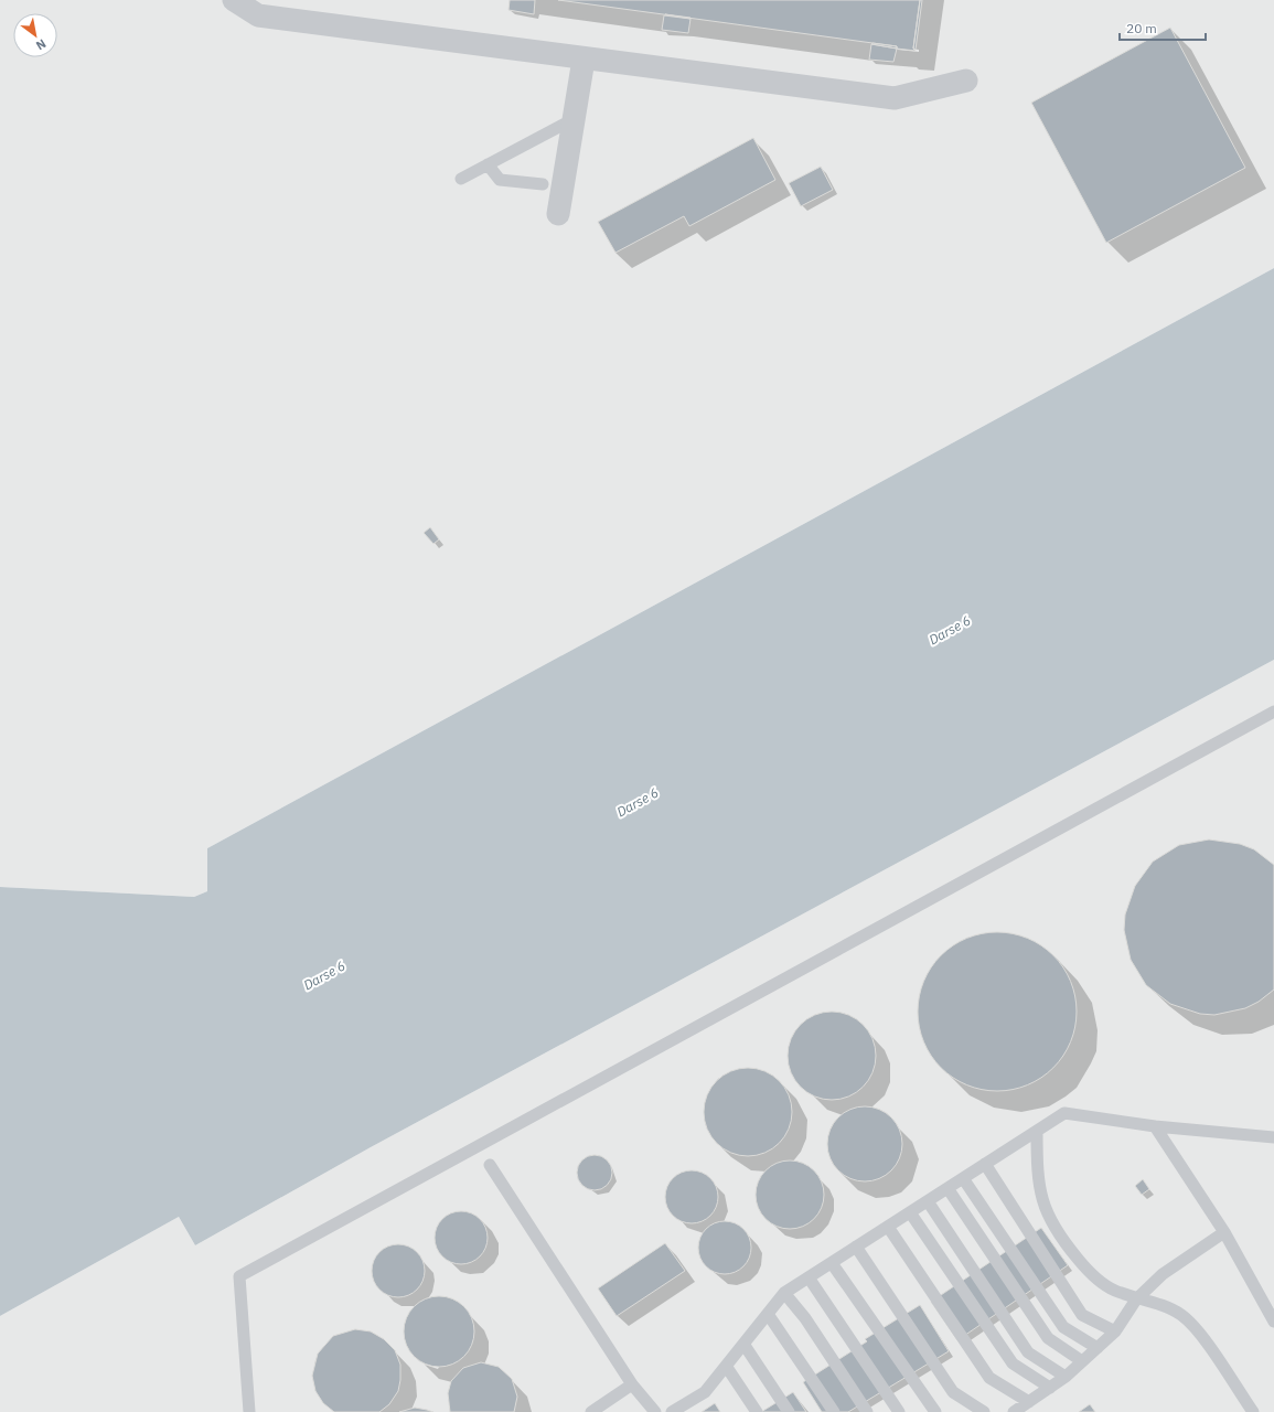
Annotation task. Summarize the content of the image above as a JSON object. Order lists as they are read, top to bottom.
{
  "water": ["Darse 6"],
  "scale_bar": "20 m",
  "north": "bottom right"
}
